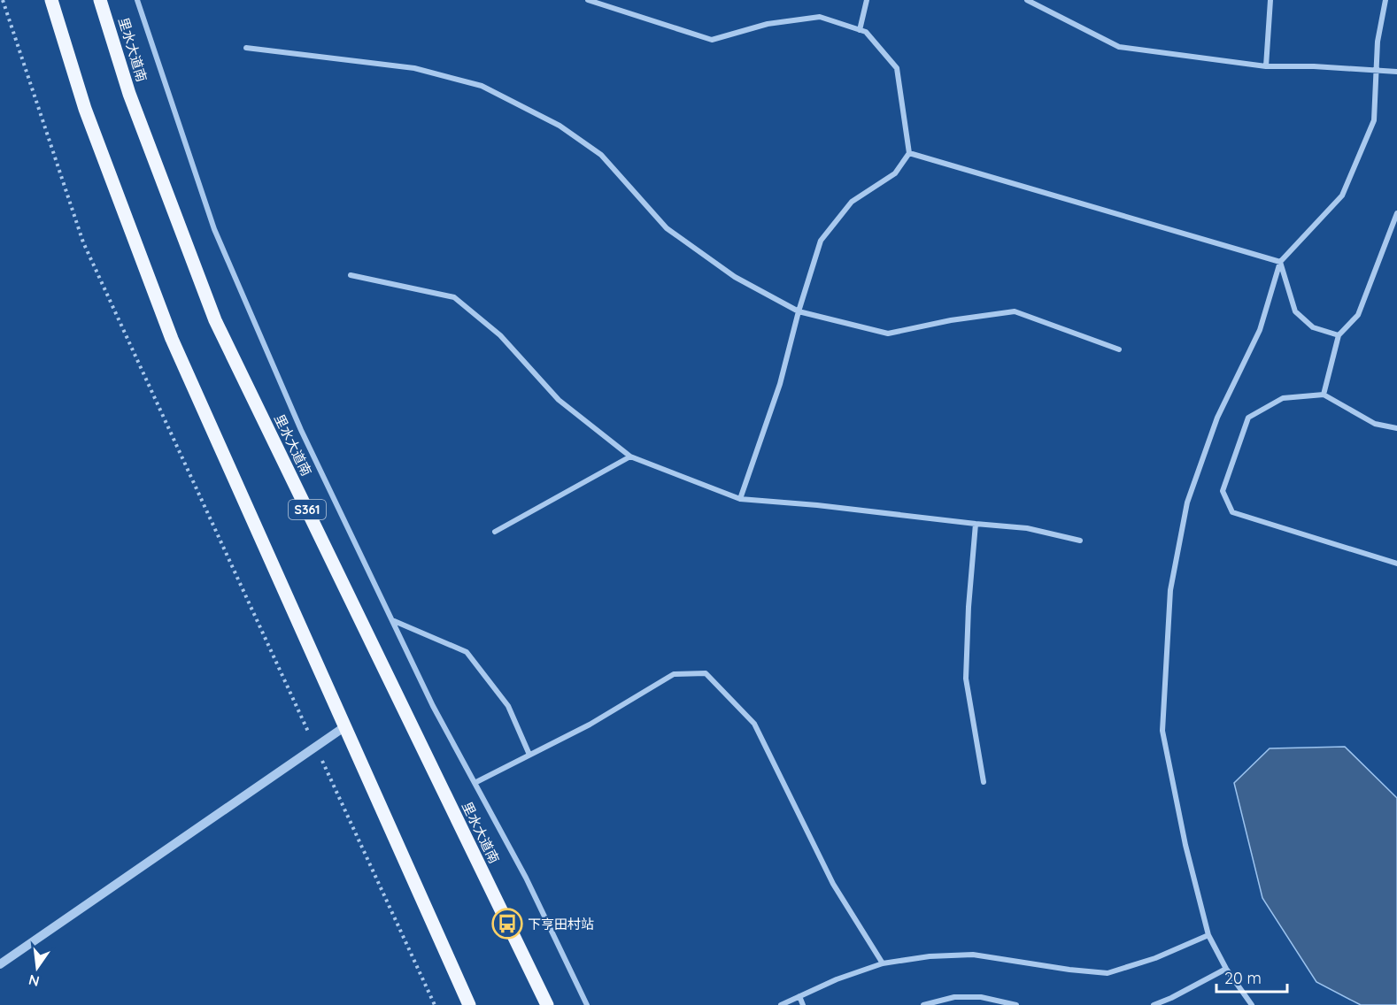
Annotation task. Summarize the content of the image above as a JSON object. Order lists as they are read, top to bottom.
{
  "streets": {
    "main road": ["里水大道南", "S361"]
  },
  "places": {
    "bus stop": ["下亨田村站"]
  },
  "scale_bar": "20 m",
  "north": "bottom"
}
